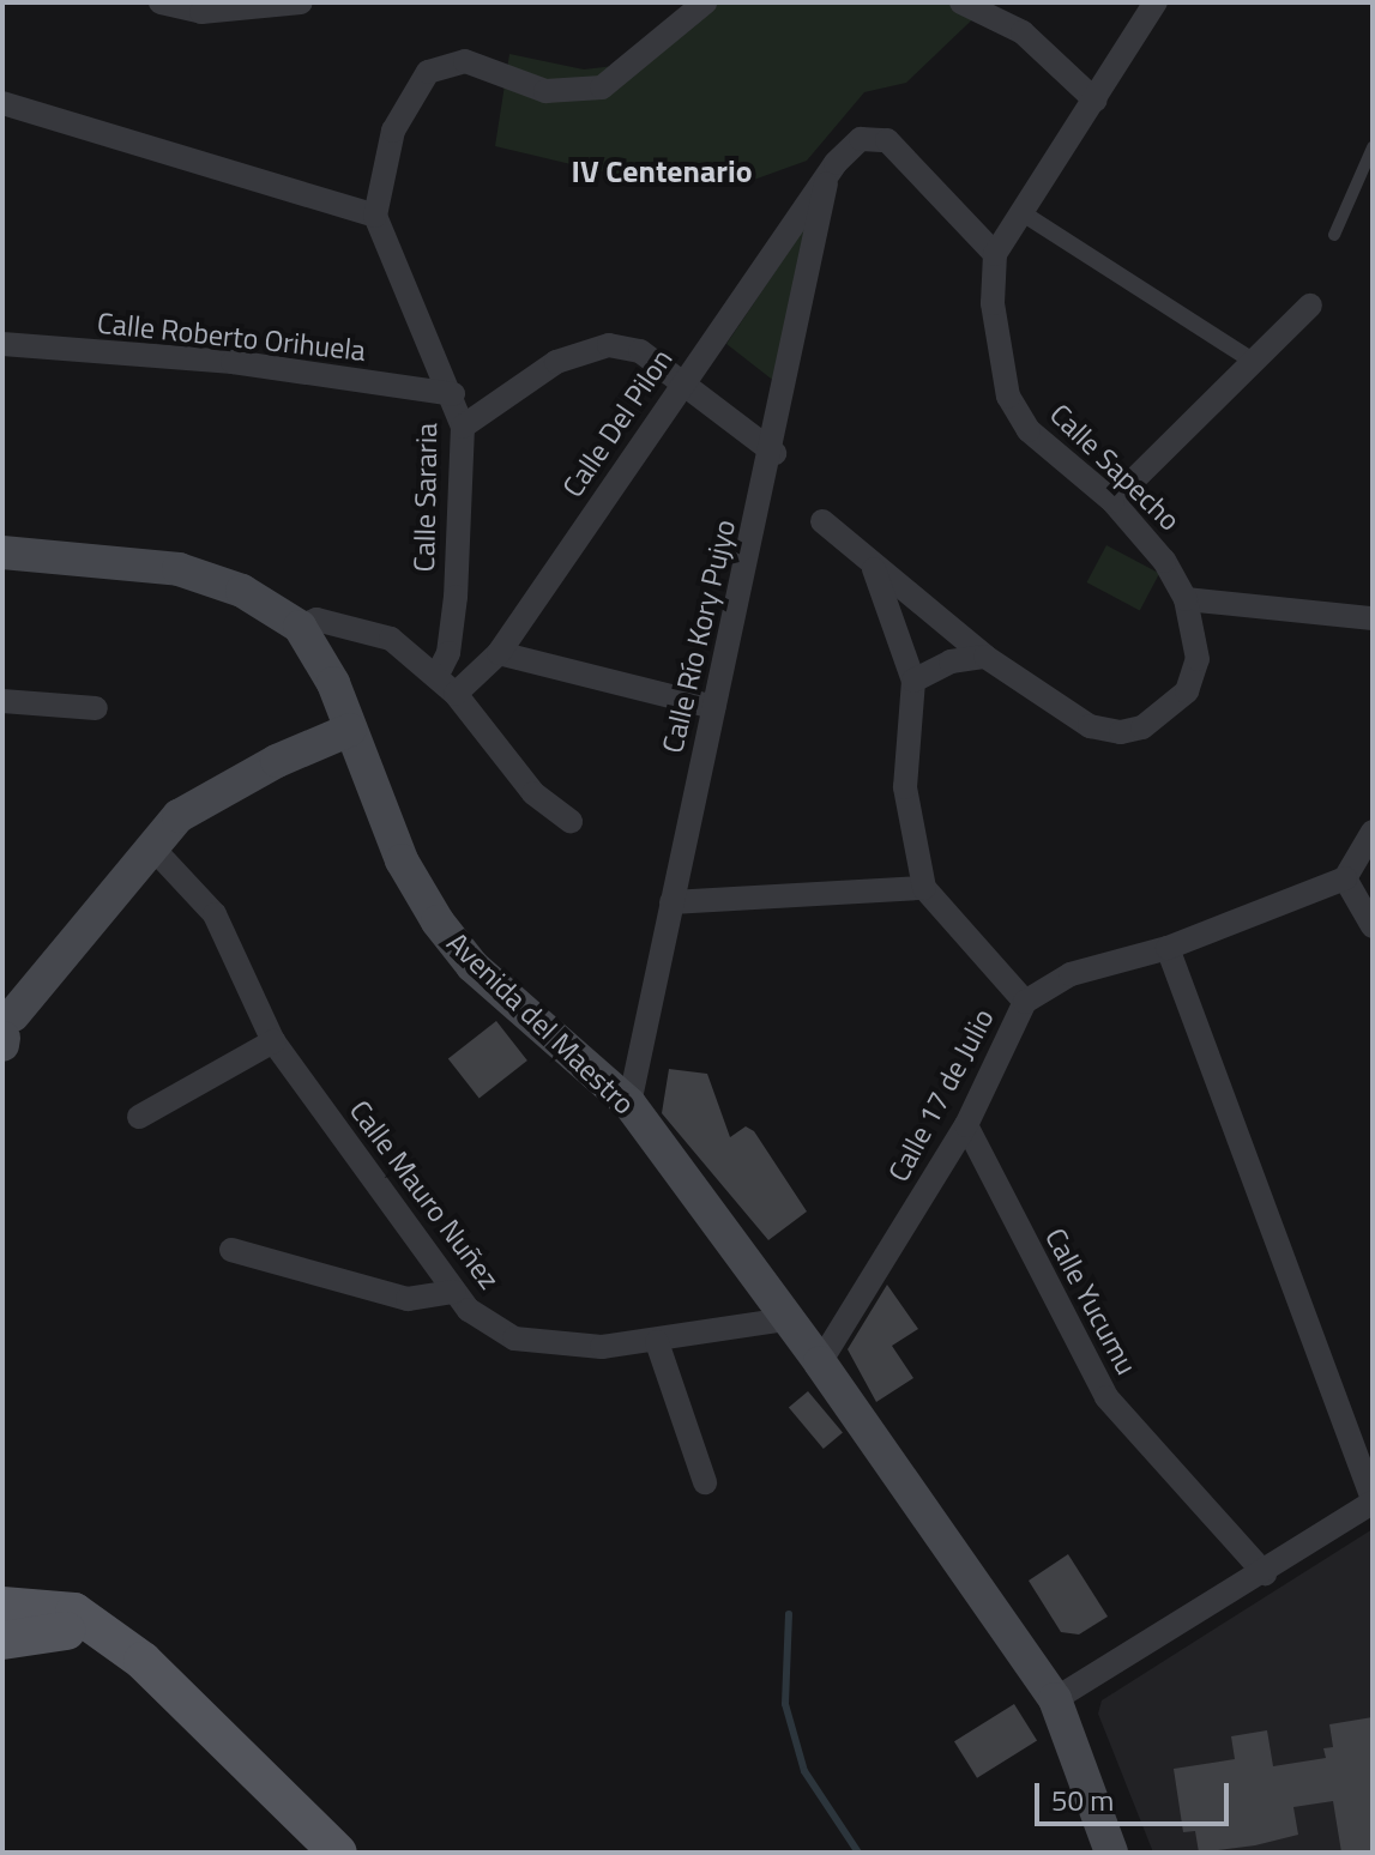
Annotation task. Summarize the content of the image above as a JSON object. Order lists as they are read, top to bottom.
{
  "streets": {
    "main road": ["Avenida del Maestro"],
    "street": [
      "Calle Roberto Orihuela",
      "Calle Del Pilon",
      "Calle Sapecho",
      "Calle Sararia",
      "Calle Río Kory Pujyo",
      "Calle 17 de Julio",
      "Calle Mauro Nuñez",
      "Calle Yucumu"
    ]
  },
  "crossings": [
    ["Calle Roberto Orihuela", "Calle Sararia"],
    ["Calle Del Pilon", "Calle Sapecho"],
    ["Calle Del Pilon", "Calle Río Kory Pujyo"],
    ["Calle Río Kory Pujyo", "Avenida del Maestro"],
    ["Avenida del Maestro", "Calle 17 de Julio"],
    ["Avenida del Maestro", "Calle Mauro Nuñez"],
    ["Calle 17 de Julio", "Calle Yucumu"]
  ],
  "districts": ["IV Centenario"],
  "scale_bar": "50 m"
}
